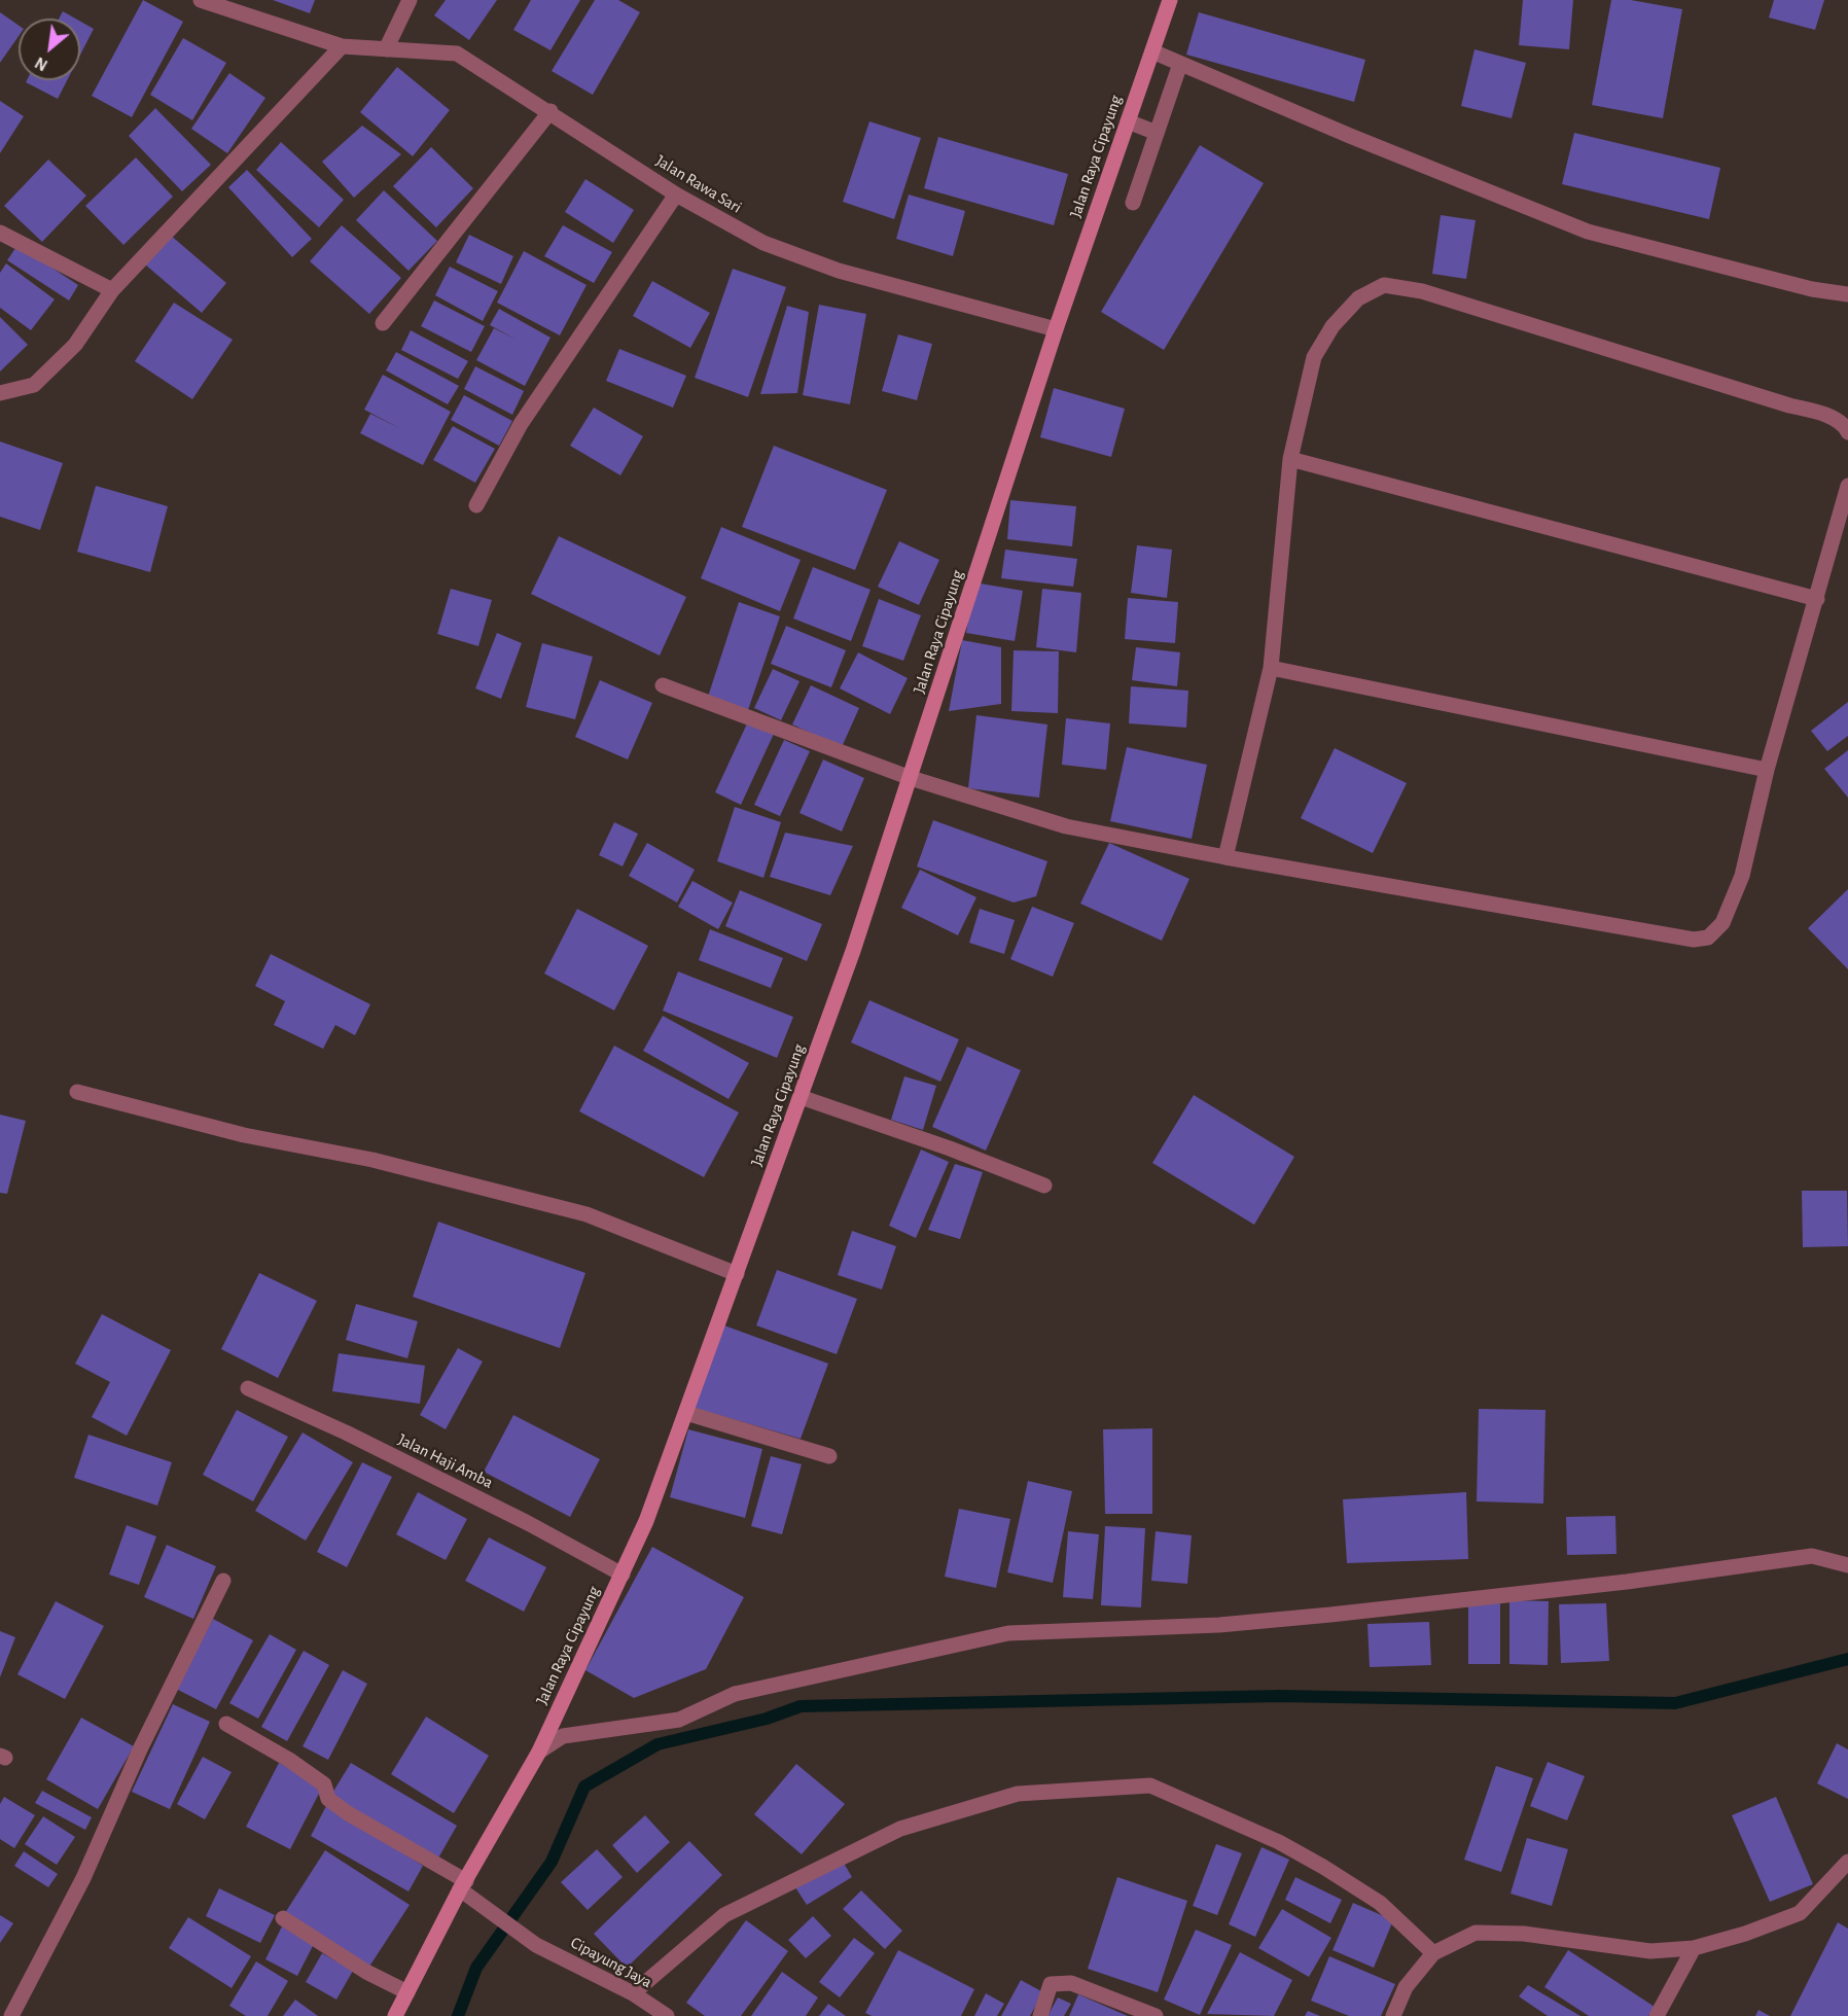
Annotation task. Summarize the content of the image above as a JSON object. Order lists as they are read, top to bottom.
{
  "streets": {
    "main road": ["Jalan Raya Cipayung"],
    "street": ["Jalan Rawa Sari", "Jalan Haji Amba", "Cipayung Jaya"]
  },
  "crossings": [
    ["Jalan Raya Cipayung", "Jalan Rawa Sari"],
    ["Jalan Raya Cipayung", "Jalan Haji Amba"],
    ["Jalan Raya Cipayung", "Cipayung Jaya"]
  ],
  "north": "bottom left"
}
